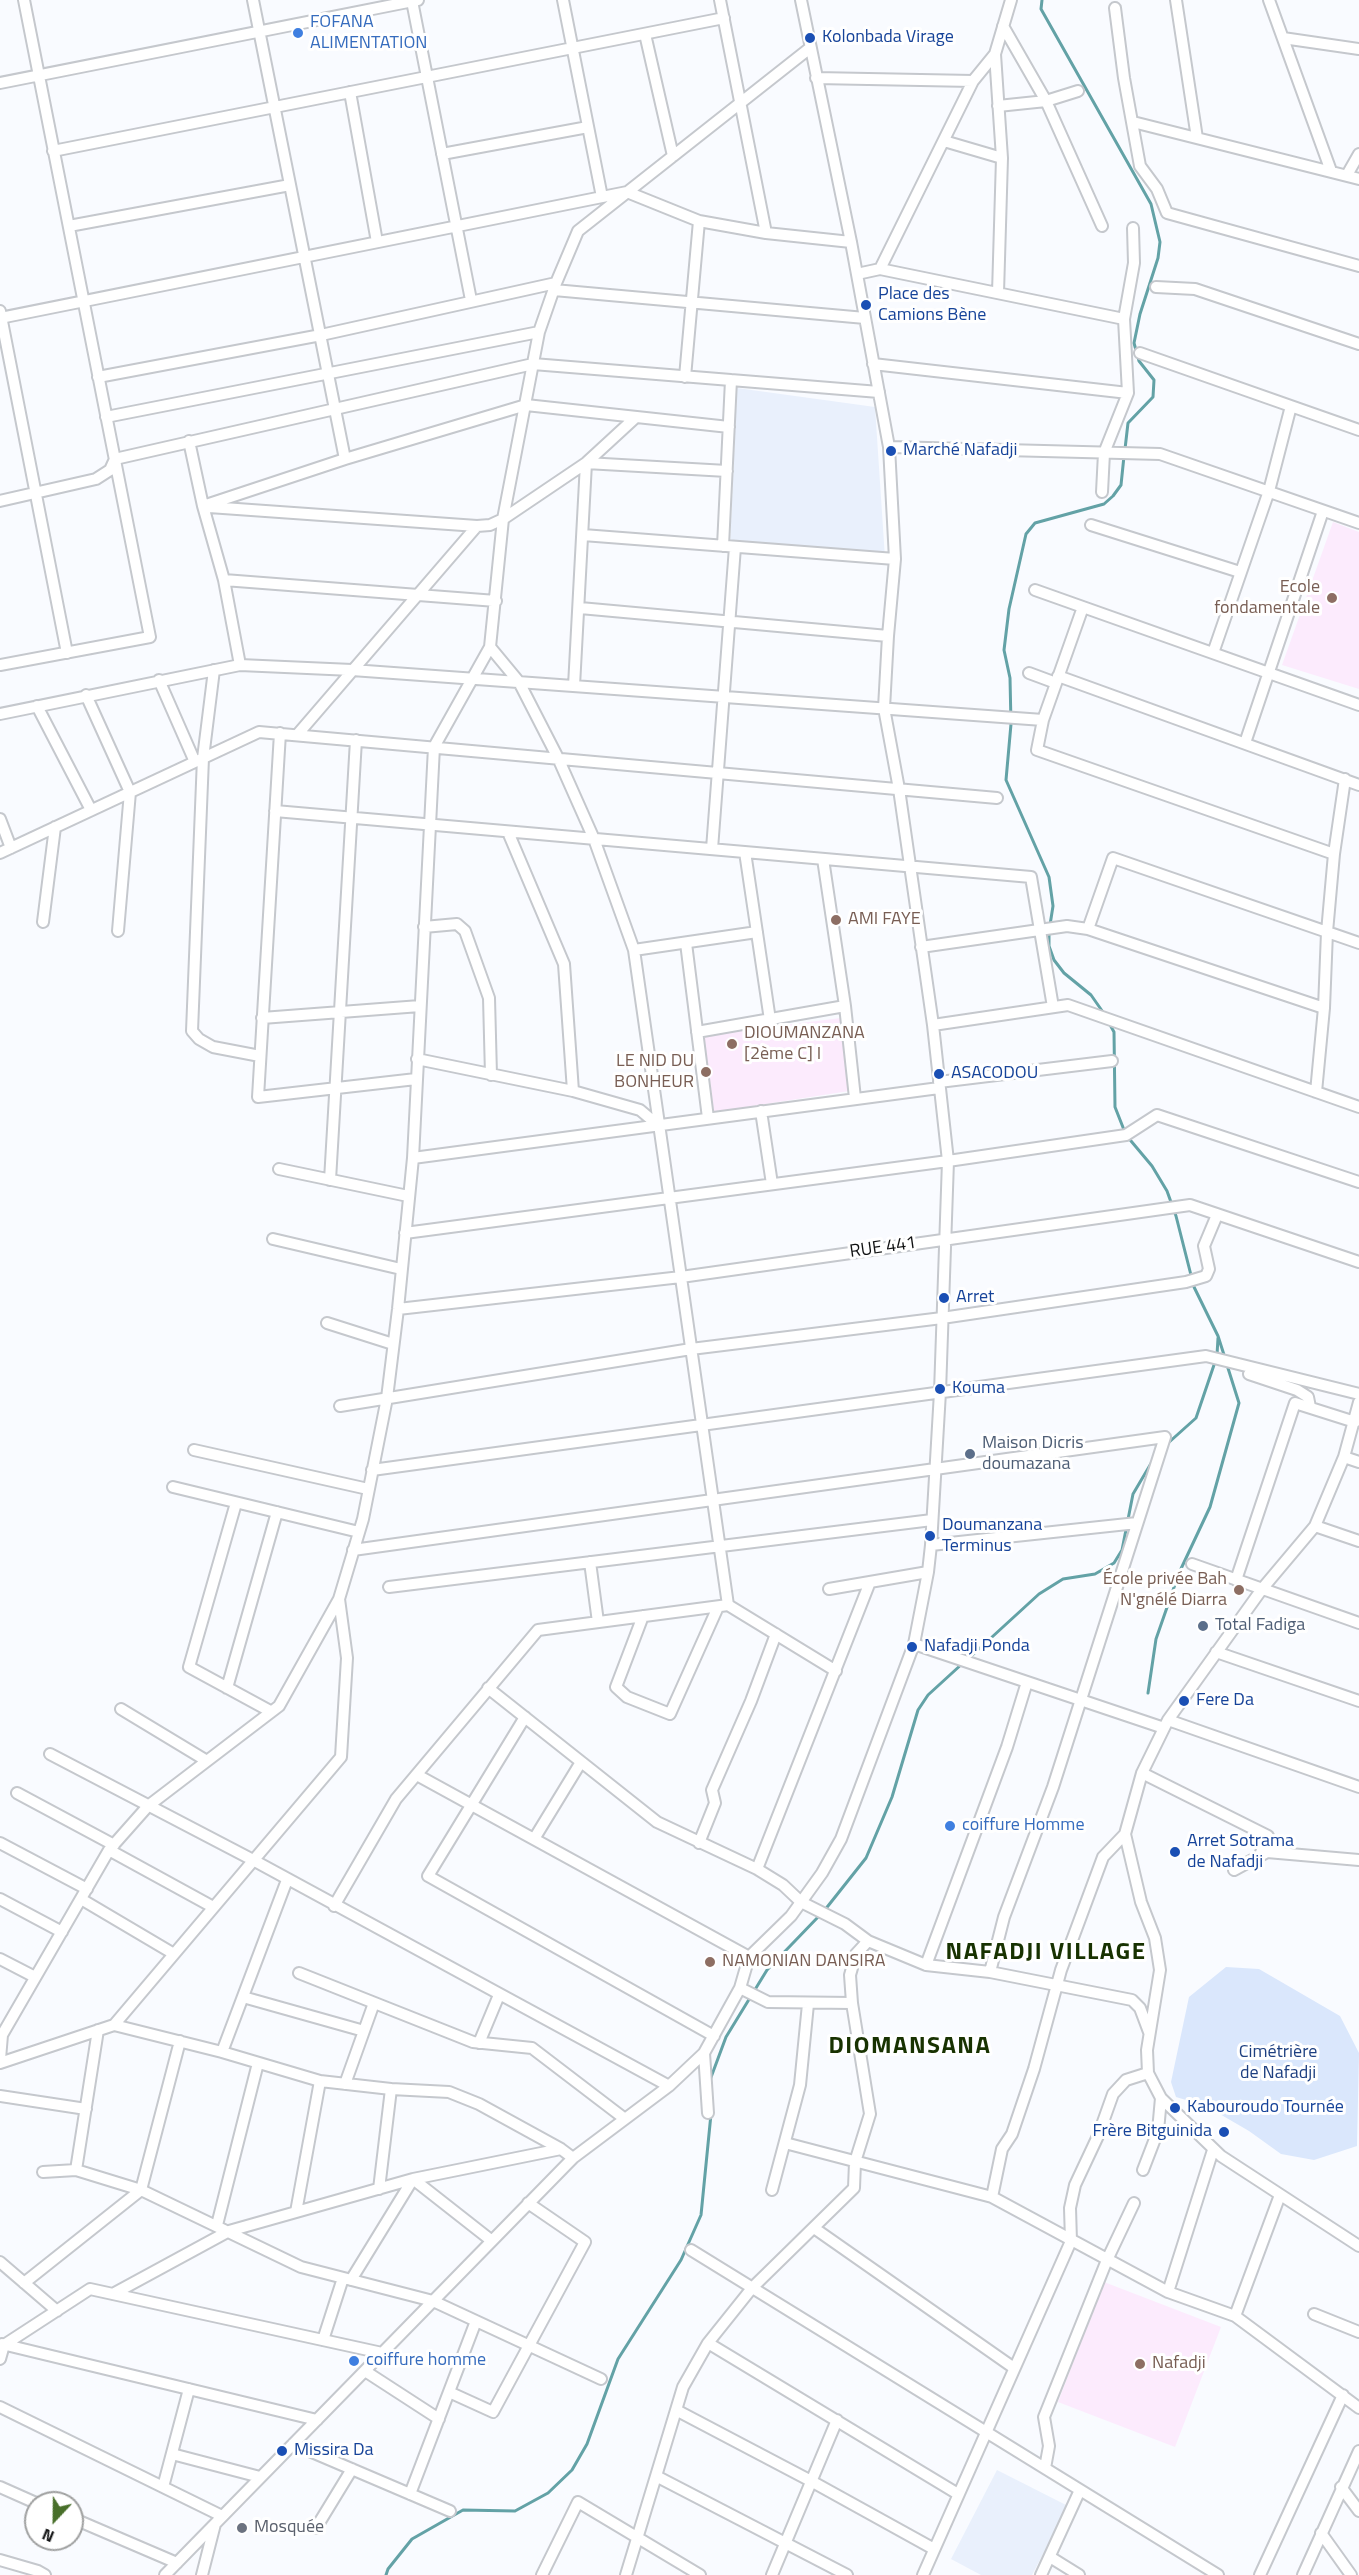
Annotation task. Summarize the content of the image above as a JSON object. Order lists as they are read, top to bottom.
{
  "streets": {
    "street": ["RUE 441"]
  },
  "districts": ["NAFADJI VILLAGE", "DIOMANSANA"],
  "parks": ["Cimétrière de Nafadji"],
  "places": [
    "FOFANA ALIMENTATION",
    "Kolonbada Virage",
    "Place des Camions Bène",
    "Marché Nafadji",
    "Ecole fondamentale",
    "AMI FAYE",
    "DIOUMANZANA [2ème C] I",
    "LE NID DU BONHEUR",
    "ASACODOU",
    "Arret",
    "Kouma",
    "Maison Dicris doumazana",
    "Doumanzana Terminus",
    "École privée Bah N'gnélé Diarra",
    "Total Fadiga",
    "Nafadji Ponda",
    "Fere Da",
    "coiffure Homme",
    "Arret Sotrama de Nafadji",
    "NAMONIAN DANSIRA",
    "Kabouroudo Tournée",
    "Frère Bitguinida",
    "coiffure homme",
    "Nafadji",
    "Missira Da",
    "Mosquée"
  ],
  "north": "bottom"
}
